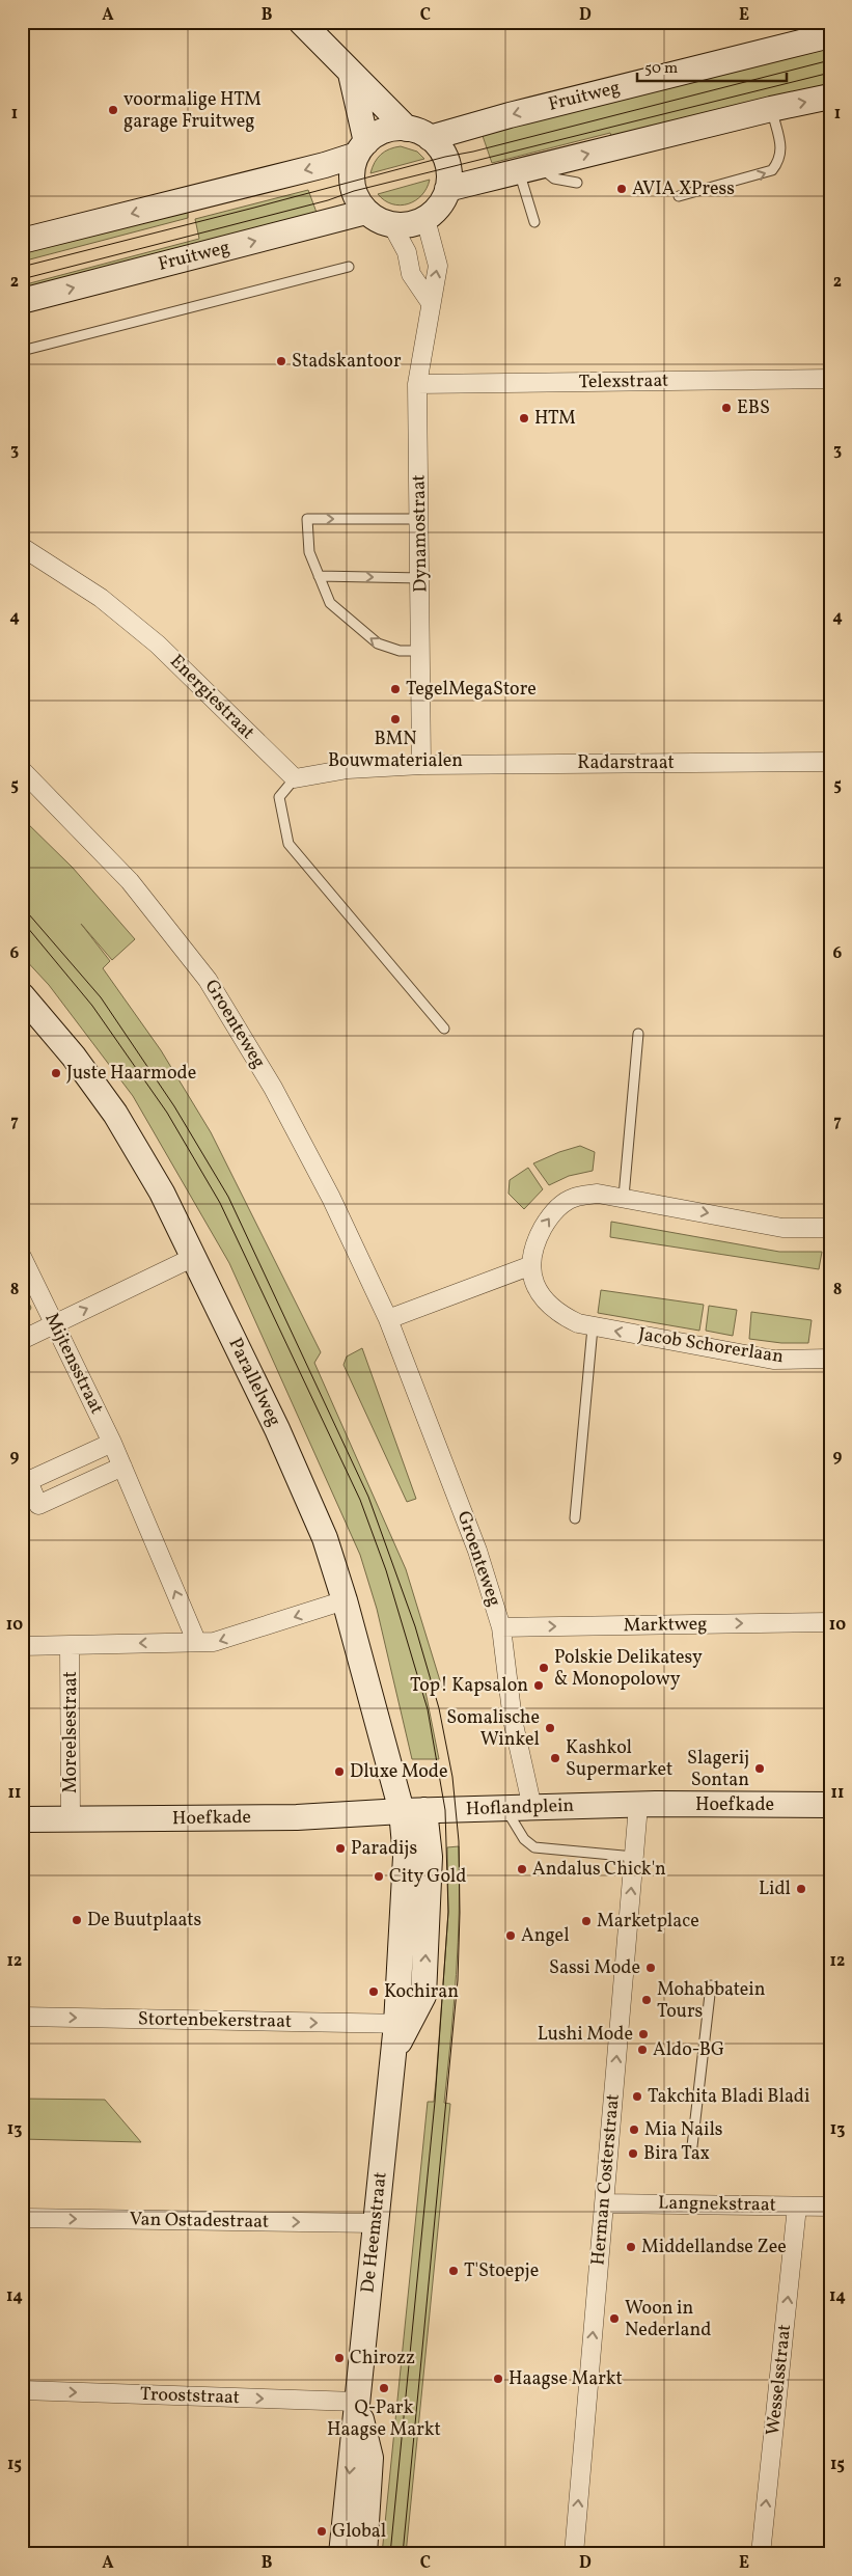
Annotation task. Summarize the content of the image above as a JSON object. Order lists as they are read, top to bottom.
{
  "streets": {
    "street": [
      "Fruitweg",
      "Telexstraat",
      "Dynamostraat",
      "Energiestraat",
      "Radarstraat",
      "Groenteweg",
      "Jacob Schorerlaan",
      "Mijtensstraat",
      "Parallelweg",
      "Marktweg",
      "Moreelsestraat",
      "Hoefkade",
      "Hoflandplein",
      "Stortenbekerstraat",
      "Herman Costerstraat",
      "Langnekstraat",
      "Van Ostadestraat",
      "De Heemstraat",
      "Wesselsstraat",
      "Trooststraat"
    ]
  },
  "crossings": [
    ["Fruitweg", "Dynamostraat"],
    ["Telexstraat", "Dynamostraat"],
    ["Dynamostraat", "Radarstraat"],
    ["Groenteweg", "Marktweg"],
    ["Groenteweg", "Hoflandplein"],
    ["Parallelweg", "Hoefkade"],
    ["Parallelweg", "Hoflandplein"],
    ["Parallelweg", "De Heemstraat"],
    ["Moreelsestraat", "Hoefkade"],
    ["Hoefkade", "Hoflandplein"],
    ["Hoefkade", "Herman Costerstraat"],
    ["Hoefkade", "De Heemstraat"],
    ["Hoflandplein", "Herman Costerstraat"],
    ["Hoflandplein", "De Heemstraat"],
    ["Stortenbekerstraat", "De Heemstraat"],
    ["Herman Costerstraat", "Langnekstraat"],
    ["Langnekstraat", "Wesselsstraat"],
    ["Van Ostadestraat", "De Heemstraat"],
    ["De Heemstraat", "Trooststraat"]
  ],
  "one_way": [
    "Mijtensstraat",
    "Marktweg",
    "Stortenbekerstraat",
    "Herman Costerstraat",
    "Van Ostadestraat",
    "Wesselsstraat",
    "Trooststraat"
  ],
  "places": [
    "voormalige HTM garage Fruitweg",
    "AVIA XPress",
    "Stadskantoor",
    "EBS",
    "HTM",
    "TegelMegaStore",
    "BMN Bouwmaterialen",
    "Juste Haarmode",
    "Polskie Delikatesy & Monopolowy",
    "Top! Kapsalon",
    "Somalische Winkel",
    "Kashkol Supermarket",
    "Slagerij Sontan",
    "Dluxe Mode",
    "Paradijs",
    "Andalus Chick'n",
    "City Gold",
    "Lidl",
    "De Buutplaats",
    "Marketplace",
    "Angel",
    "Sassi Mode",
    "Kochiran",
    "Mohabbatein Tours",
    "Lushi Mode",
    "Aldo-BG",
    "Takchita Bladi Bladi",
    "Mia Nails",
    "Bira Tax",
    "Middellandse Zee",
    "T'Stoepje",
    "Woon in Nederland",
    "Chirozz",
    "Haagse Markt",
    "Q-Park Haagse Markt",
    "Global"
  ],
  "scale_bar": "50 m",
  "grid": {
    "columns": [
      "A",
      "B",
      "C",
      "D",
      "E"
    ],
    "rows": [
      "1",
      "2",
      "3",
      "4",
      "5",
      "6",
      "7",
      "8",
      "9",
      "10",
      "11",
      "12",
      "13",
      "14",
      "15"
    ]
  }
}
